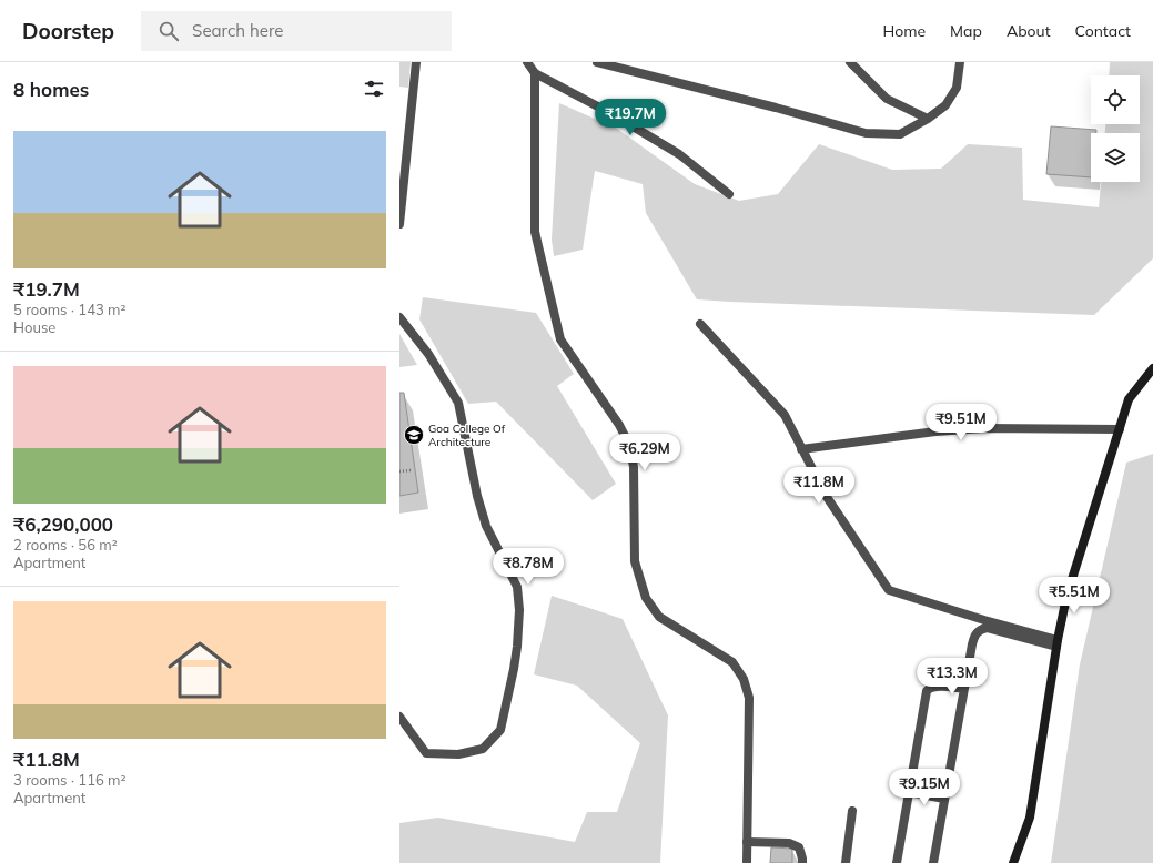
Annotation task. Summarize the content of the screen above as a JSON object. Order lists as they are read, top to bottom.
{
  "places": {
    "school or university": ["Goa College Of Architecture"]
  },
  "page": {
    "header": "Doorstep",
    "search": "Search here",
    "nav": [
      "Home",
      "Map",
      "About",
      "Contact"
    ],
    "heading": "8 homes",
    "price": [
      "₹19.7M",
      "₹9.51M",
      "₹6.29M",
      "₹11.8M",
      "₹8.78M",
      "₹5.51M",
      "₹13.3M",
      "₹9.15M"
    ],
    "list": [
      {
        "name": "₹19.7M",
        "note": "5 rooms · 143 m² · House"
      },
      {
        "name": "₹6,290,000",
        "note": "2 rooms · 56 m² · Apartment"
      },
      {
        "name": "₹11.8M",
        "note": "3 rooms · 116 m² · Apartment"
      }
    ]
  }
}
